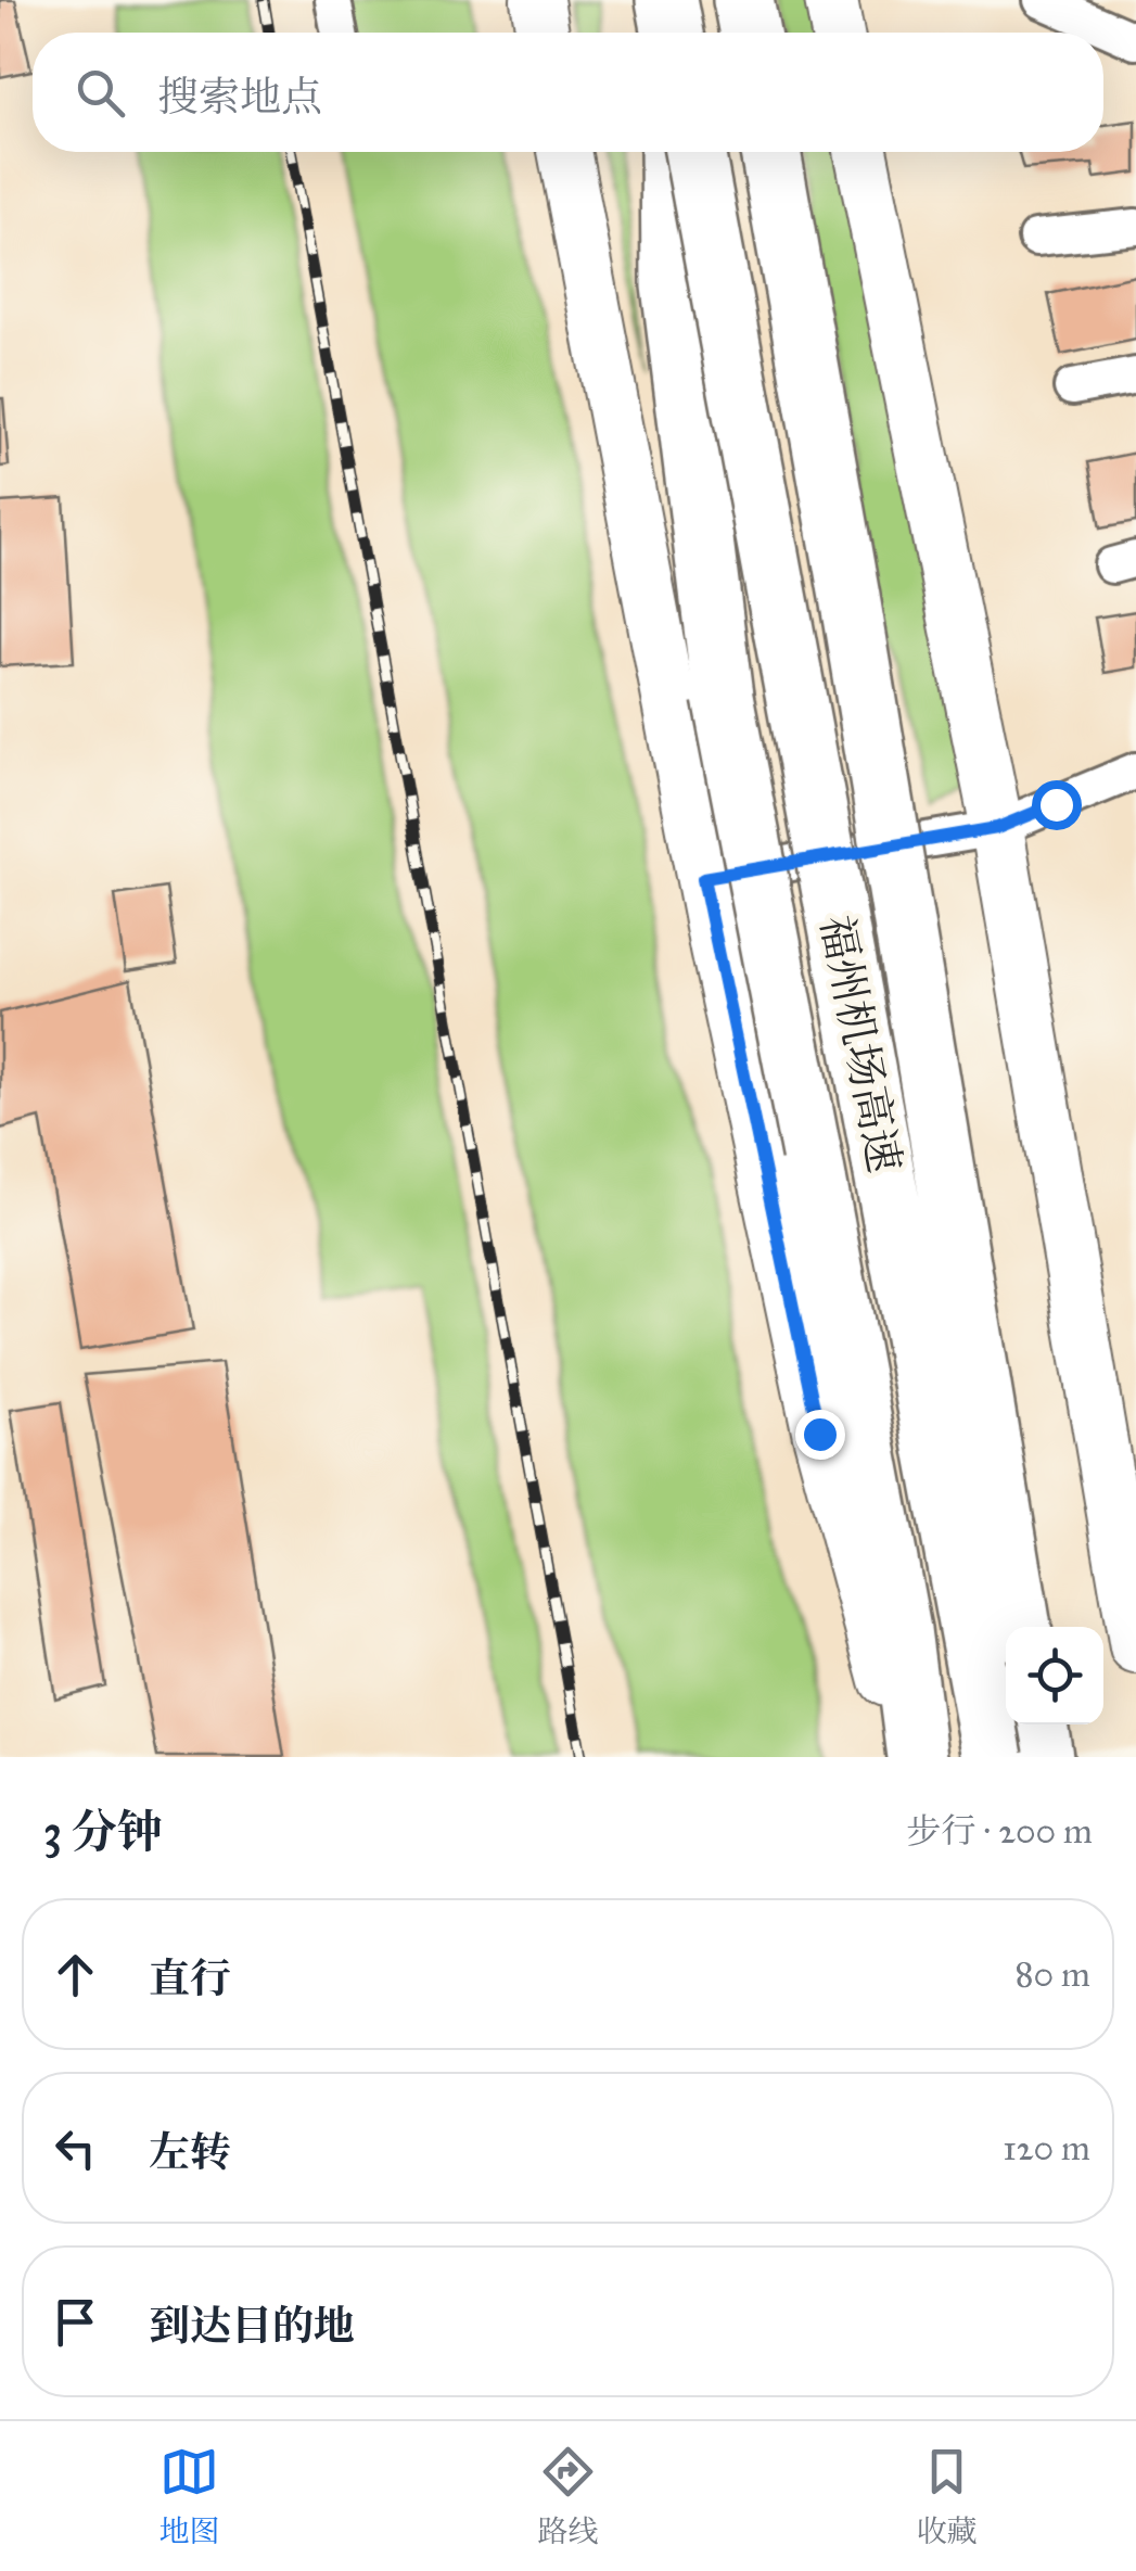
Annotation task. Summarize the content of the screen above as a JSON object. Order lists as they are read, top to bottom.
{
  "streets": {
    "highway": ["福州机场高速"]
  },
  "page": {
    "search": "搜索地点",
    "heading": ["3 分钟", "步行 · 200 m"],
    "list": [
      ["直行", "80 m"],
      ["左转", "120 m"],
      "到达目的地"
    ],
    "nav": ["地图", "路线", "收藏"]
  }
}
